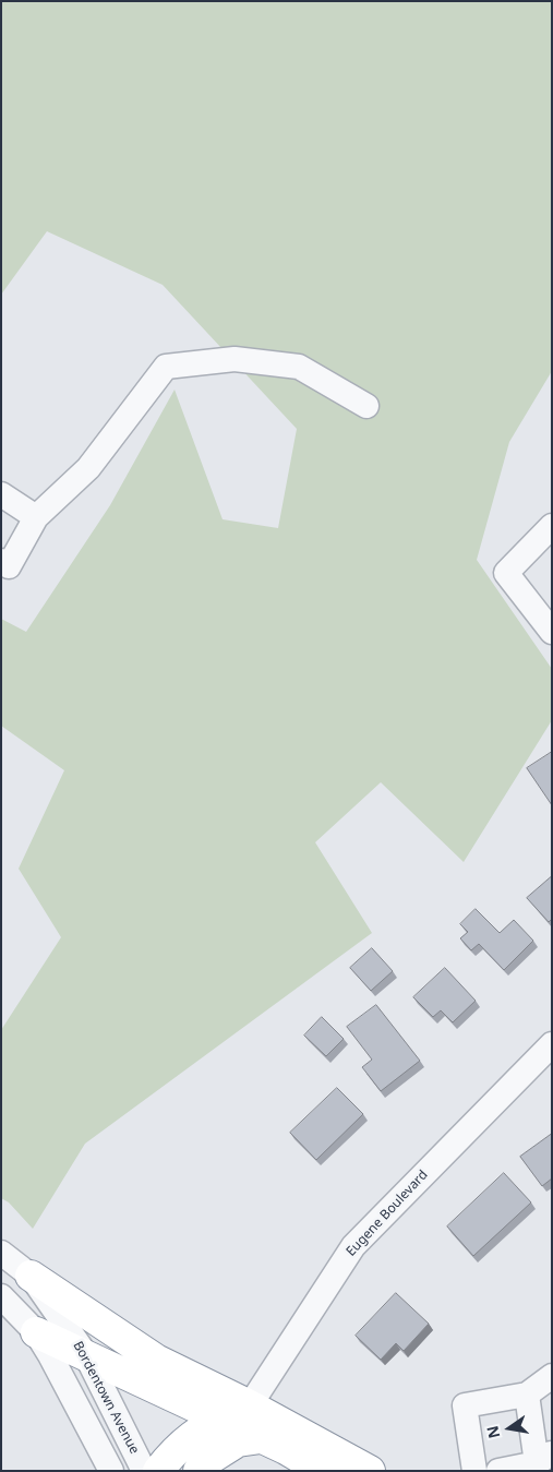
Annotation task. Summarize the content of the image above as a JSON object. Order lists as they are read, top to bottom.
{
  "streets": {
    "street": ["Eugene Boulevard", "Bordentown Avenue"]
  },
  "north": "left"
}
